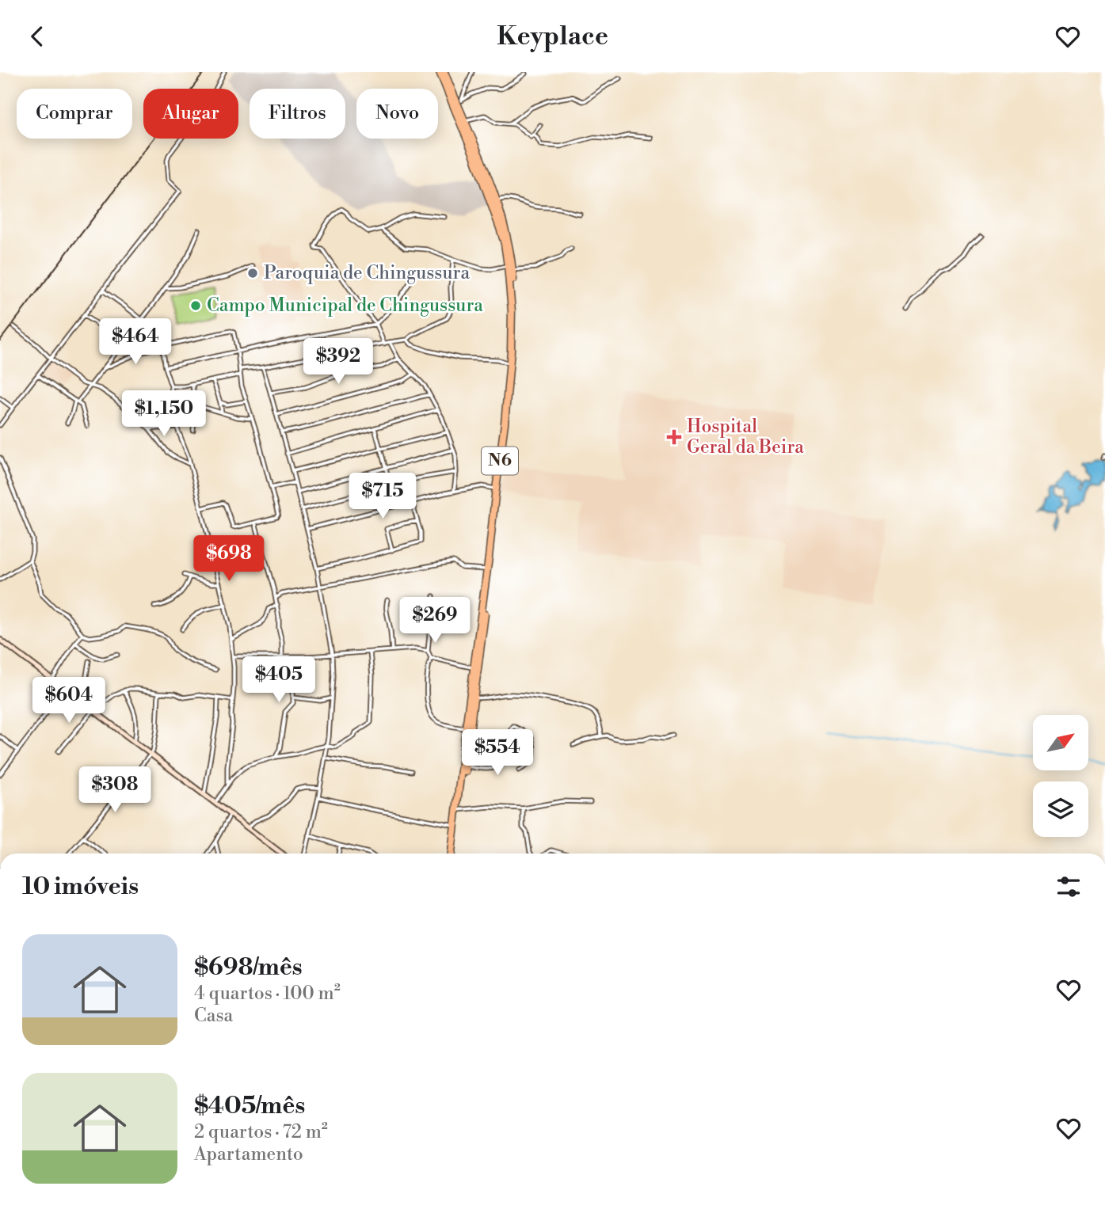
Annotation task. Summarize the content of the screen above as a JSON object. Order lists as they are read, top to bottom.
{
  "streets": {
    "highway": ["N6"]
  },
  "places": {
    "other": ["Paroquia de Chingussura", "Campo Municipal de Chingussura"],
    "health": ["Hospital Geral da Beira"]
  },
  "north": "top right",
  "page": {
    "header": "Keyplace",
    "chip": [
      "Comprar",
      "Alugar",
      "Filtros",
      "Novo"
    ],
    "price": [
      "$464",
      "$392",
      "$1,150",
      "$715",
      "$698",
      "$269",
      "$405",
      "$604",
      "$554",
      "$308"
    ],
    "heading": "10 imóveis",
    "list": [
      {
        "name": "$698/mês",
        "note": "4 quartos · 100 m² · Casa"
      },
      {
        "name": "$405/mês",
        "note": "2 quartos · 72 m² · Apartamento"
      }
    ]
  }
}
